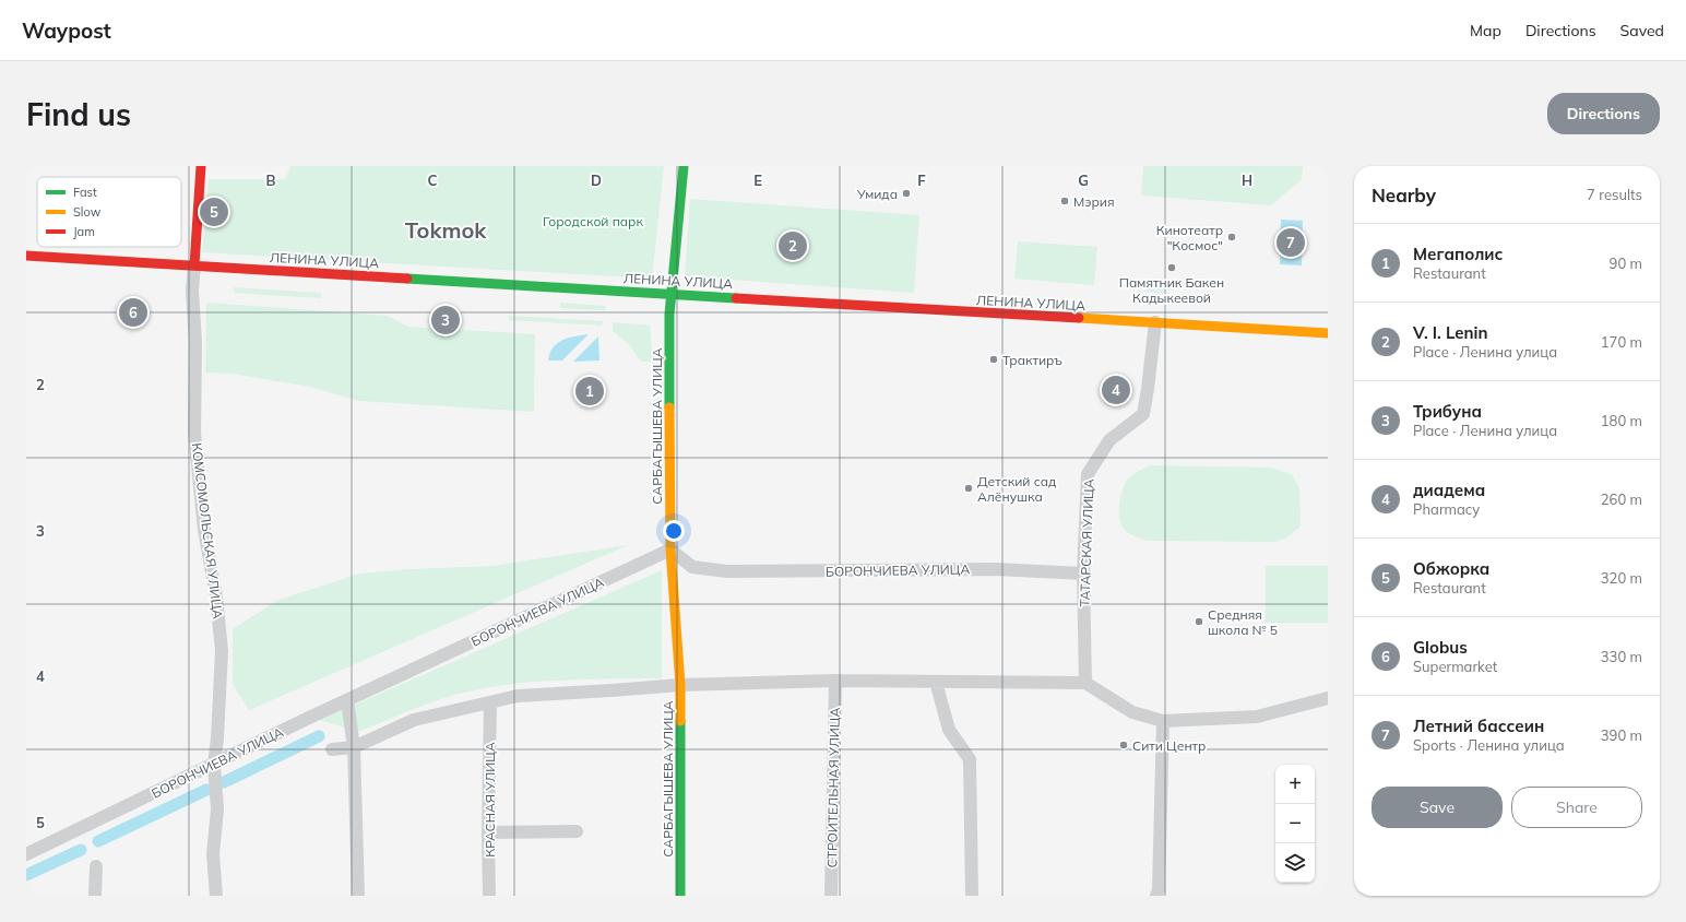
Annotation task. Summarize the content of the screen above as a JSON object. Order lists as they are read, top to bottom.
{
  "streets": {
    "main road": ["ЛЕНИНА УЛИЦА", "САРБАГЫШЕВА УЛИЦА", "КОМСОМОЛЬСКАЯ УЛИЦА"],
    "street": [
      "ТАТАРСКАЯ УЛИЦА",
      "БОРОНЧИЕВА УЛИЦА",
      "СТРОИТЕЛЬНАЯ УЛИЦА",
      "КРАСНАЯ УЛИЦА"
    ]
  },
  "crossings": [
    ["ЛЕНИНА УЛИЦА", "САРБАГЫШЕВА УЛИЦА"],
    ["ЛЕНИНА УЛИЦА", "КОМСОМОЛЬСКАЯ УЛИЦА"],
    ["ЛЕНИНА УЛИЦА", "ТАТАРСКАЯ УЛИЦА"],
    ["САРБАГЫШЕВА УЛИЦА", "БОРОНЧИЕВА УЛИЦА"],
    ["КОМСОМОЛЬСКАЯ УЛИЦА", "БОРОНЧИЕВА УЛИЦА"],
    ["ТАТАРСКАЯ УЛИЦА", "БОРОНЧИЕВА УЛИЦА"]
  ],
  "districts": ["Tokmok"],
  "parks": ["Городской парк"],
  "places": [
    "Умида",
    "Мэрия",
    "Кинотеатр \"Космос\"",
    "Памятник Бакен Кадыкеевой",
    "Трактиръ",
    "Детский сад Алёнушка",
    "Средняя школа № 5",
    "Сити Центр"
  ],
  "legend": ["Fast", "Slow", "Jam"],
  "page": {
    "header": "Waypost",
    "nav": ["Map", "Directions", "Saved"],
    "buttons": [
      "Directions",
      ["Save", "Share"]
    ],
    "title": "Find us",
    "heading": ["Nearby", "7 results"],
    "pins": [
      "5",
      "7",
      "2",
      "6",
      "3",
      "4",
      "1"
    ],
    "list": [
      {
        "mark": "1",
        "name": "Мегаполис",
        "note": "Restaurant",
        "value": "90 m"
      },
      {
        "mark": "2",
        "name": "V. I. Lenin",
        "note": "Place · Ленина улица",
        "value": "170 m"
      },
      {
        "mark": "3",
        "name": "Трибуна",
        "note": "Place · Ленина улица",
        "value": "180 m"
      },
      {
        "mark": "4",
        "name": "диадема",
        "note": "Pharmacy",
        "value": "260 m"
      },
      {
        "mark": "5",
        "name": "Обжорка",
        "note": "Restaurant",
        "value": "320 m"
      },
      {
        "mark": "6",
        "name": "Globus",
        "note": "Supermarket",
        "value": "330 m"
      },
      {
        "mark": "7",
        "name": "Летний бассеин",
        "note": "Sports · Ленина улица",
        "value": "390 m"
      }
    ],
    "map_buttons": ["+", "−"]
  },
  "grid": {
    "columns": [
      "B",
      "C",
      "D",
      "E",
      "F",
      "G",
      "H"
    ],
    "rows": [
      "2",
      "3",
      "4",
      "5"
    ]
  }
}
